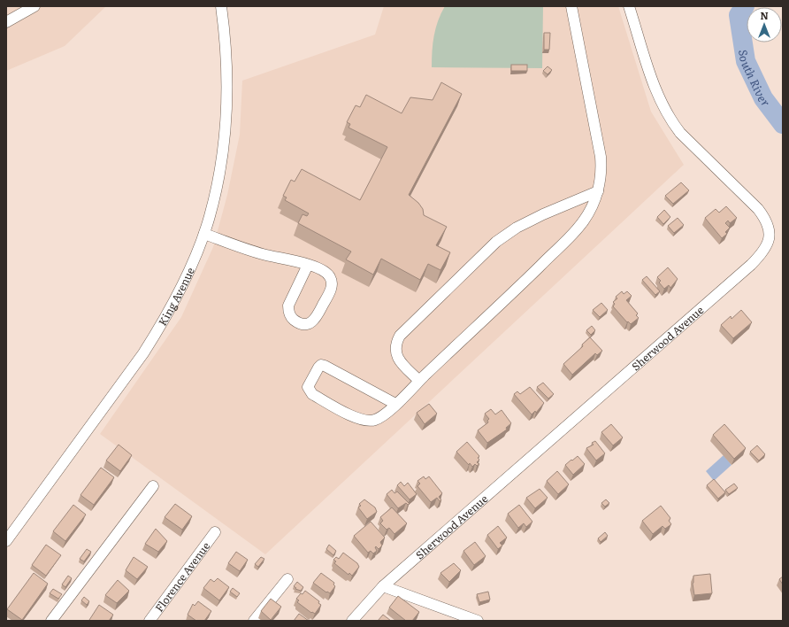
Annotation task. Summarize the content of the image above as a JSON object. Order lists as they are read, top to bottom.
{
  "streets": {
    "street": ["King Avenue", "Sherwood Avenue", "Florence Avenue"]
  },
  "water": ["South River"],
  "north": "top"
}
